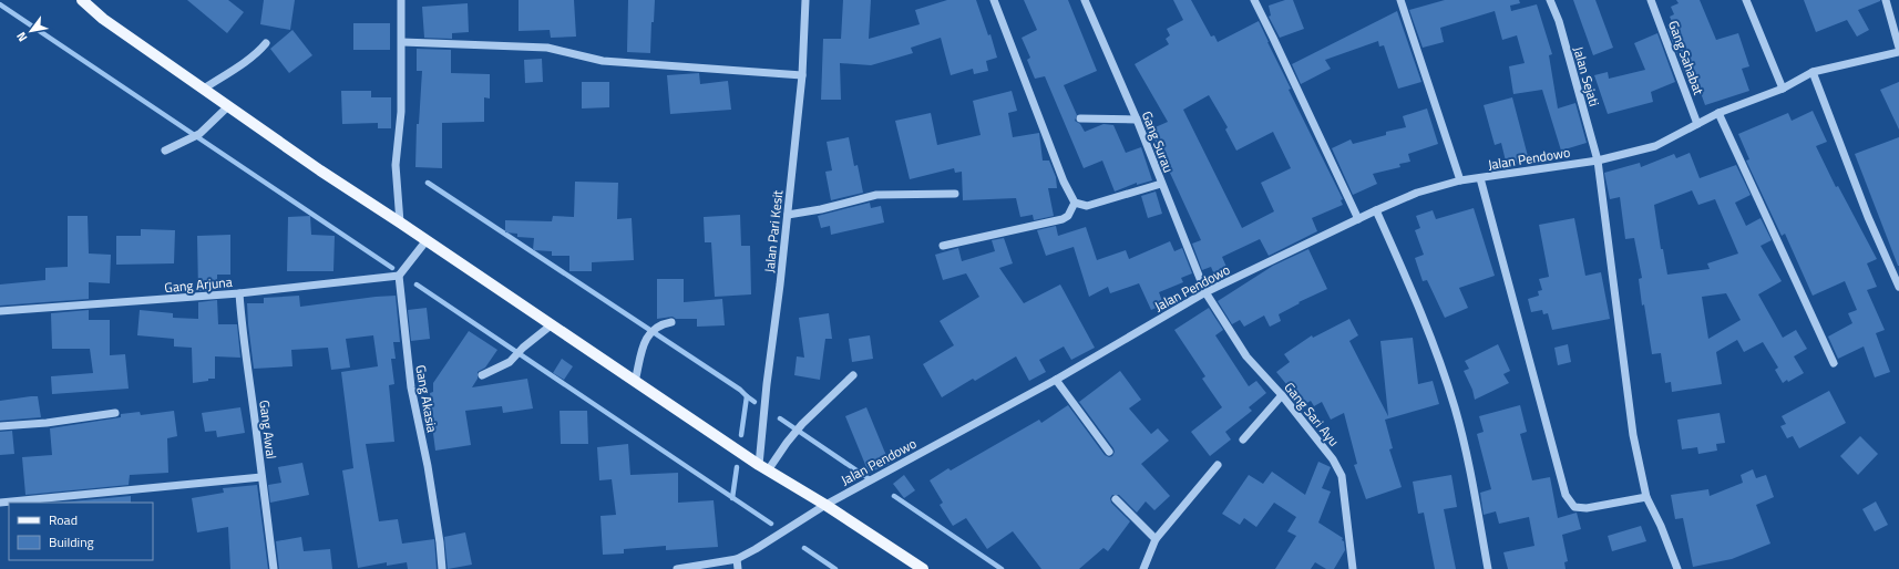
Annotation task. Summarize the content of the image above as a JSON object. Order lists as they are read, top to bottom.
{
  "streets": {
    "street": [
      "Gang Sahabat",
      "Jalan Sejati",
      "Gang Surau",
      "Jalan Pendowo",
      "Jalan Pari Kesit",
      "Gang Arjuna",
      "Gang Akasia",
      "Gang Sari Ayu",
      "Gang Awal"
    ]
  },
  "crossings": [
    ["Gang Sahabat", "Jalan Pendowo"],
    ["Jalan Sejati", "Jalan Pendowo"],
    ["Gang Surau", "Jalan Pendowo"],
    ["Gang Surau", "Gang Sari Ayu"],
    ["Jalan Pendowo", "Gang Sari Ayu"],
    ["Gang Arjuna", "Gang Akasia"],
    ["Gang Arjuna", "Gang Awal"]
  ],
  "legend": ["Road", "Building"],
  "north": "bottom left"
}
